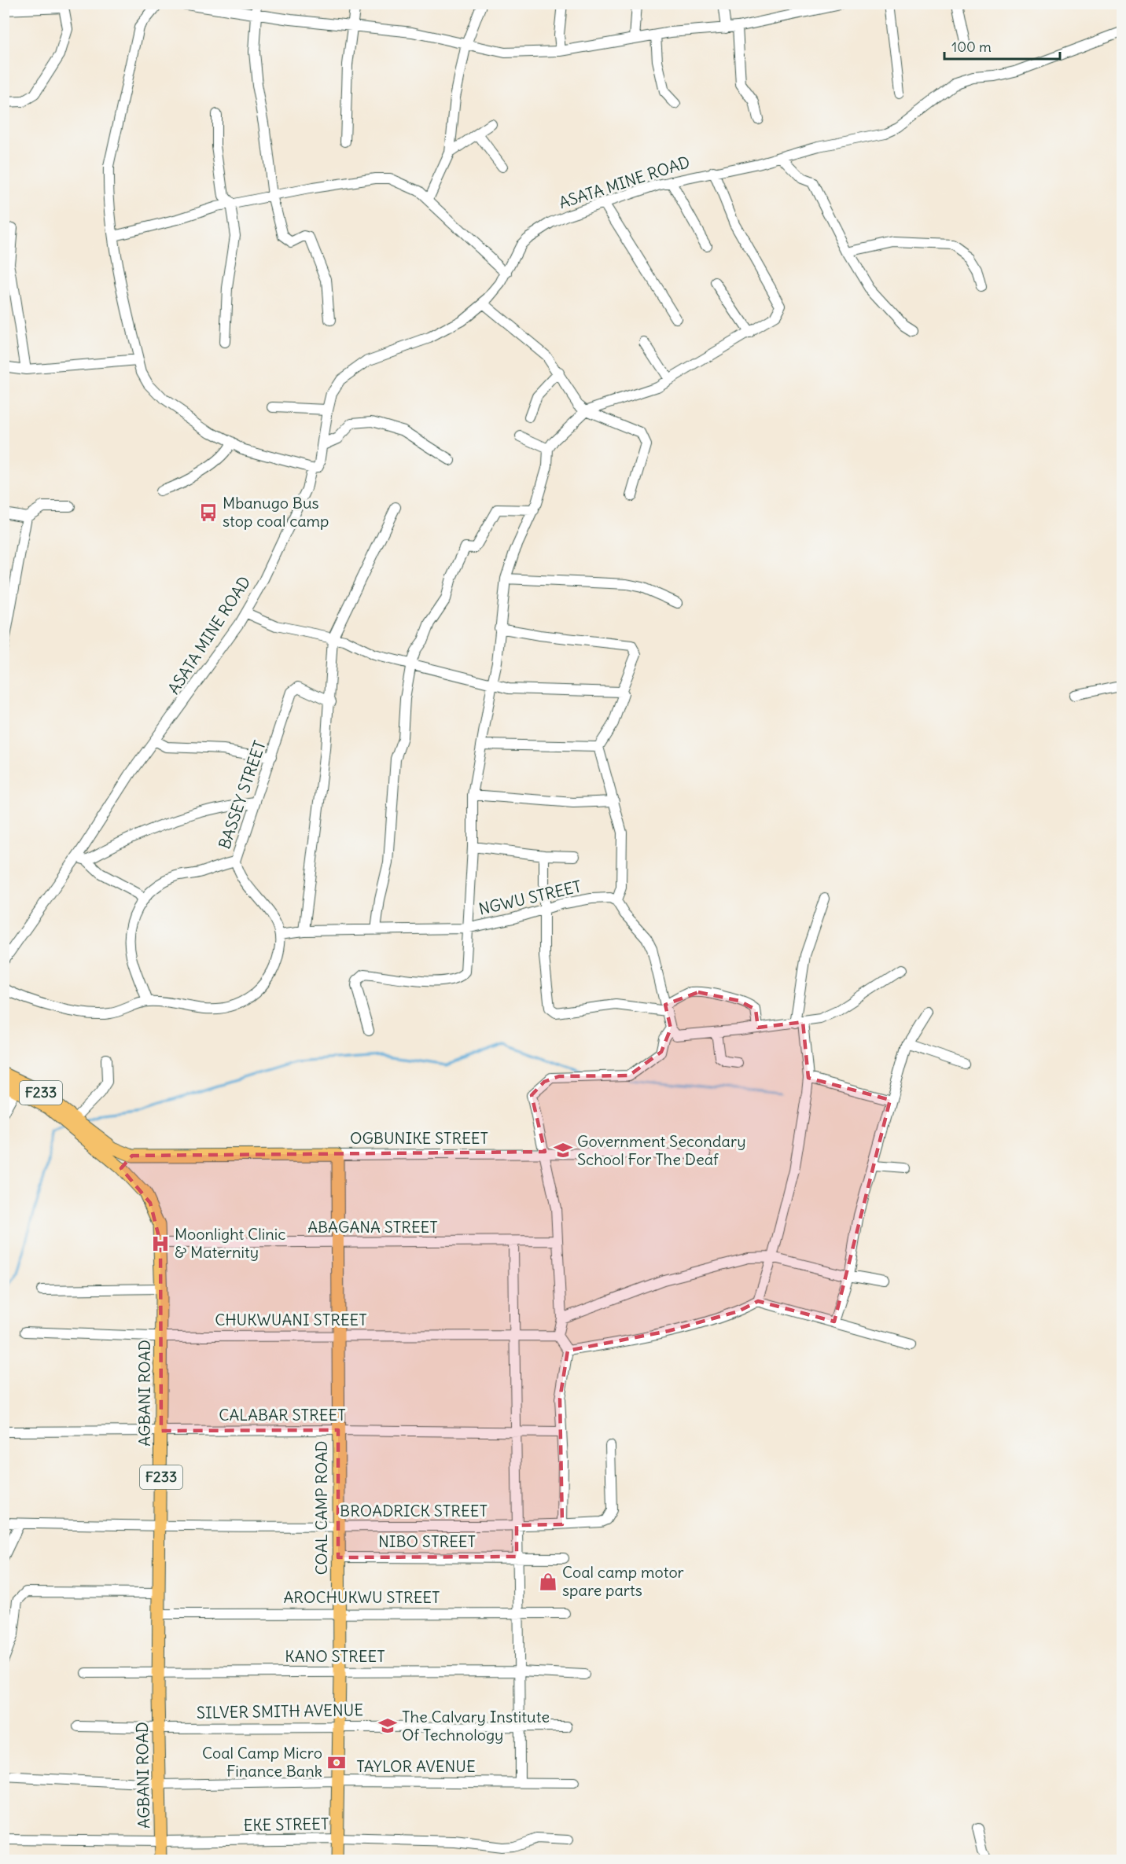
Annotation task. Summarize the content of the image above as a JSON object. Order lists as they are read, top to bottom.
{
  "streets": {
    "main road": [
      "F233",
      "OGBUNIKE STREET",
      "AGBANI ROAD",
      "COAL CAMP ROAD"
    ],
    "street": [
      "ASATA MINE ROAD",
      "BASSEY STREET",
      "NGWU STREET",
      "ABAGANA STREET",
      "CHUKWUANI STREET",
      "CALABAR STREET",
      "BROADRICK STREET",
      "NIBO STREET",
      "AROCHUKWU STREET",
      "KANO STREET",
      "SILVER SMITH AVENUE",
      "TAYLOR AVENUE",
      "EKE STREET"
    ]
  },
  "crossings": [
    ["BASSEY STREET", "NGWU STREET"],
    ["OGBUNIKE STREET", "AGBANI ROAD"],
    ["OGBUNIKE STREET", "COAL CAMP ROAD"],
    ["ABAGANA STREET", "AGBANI ROAD"],
    ["ABAGANA STREET", "COAL CAMP ROAD"],
    ["CHUKWUANI STREET", "AGBANI ROAD"],
    ["CHUKWUANI STREET", "COAL CAMP ROAD"],
    ["AGBANI ROAD", "CALABAR STREET"],
    ["AGBANI ROAD", "BROADRICK STREET"],
    ["AGBANI ROAD", "AROCHUKWU STREET"],
    ["AGBANI ROAD", "KANO STREET"],
    ["AGBANI ROAD", "SILVER SMITH AVENUE"],
    ["AGBANI ROAD", "TAYLOR AVENUE"],
    ["AGBANI ROAD", "EKE STREET"],
    ["CALABAR STREET", "COAL CAMP ROAD"],
    ["COAL CAMP ROAD", "BROADRICK STREET"],
    ["COAL CAMP ROAD", "NIBO STREET"],
    ["COAL CAMP ROAD", "AROCHUKWU STREET"],
    ["COAL CAMP ROAD", "KANO STREET"],
    ["COAL CAMP ROAD", "SILVER SMITH AVENUE"],
    ["COAL CAMP ROAD", "TAYLOR AVENUE"],
    ["COAL CAMP ROAD", "EKE STREET"]
  ],
  "places": {
    "bus stop": ["Mbanugo Bus stop coal camp"],
    "school or university": ["Government Secondary School For The Deaf", "The Calvary Institute Of Technology"],
    "hospital": ["Moonlight Clinic & Maternity"],
    "shop": ["Coal camp motor spare parts"],
    "bank": ["Coal Camp Micro Finance Bank"]
  },
  "scale_bar": "100 m"
}
